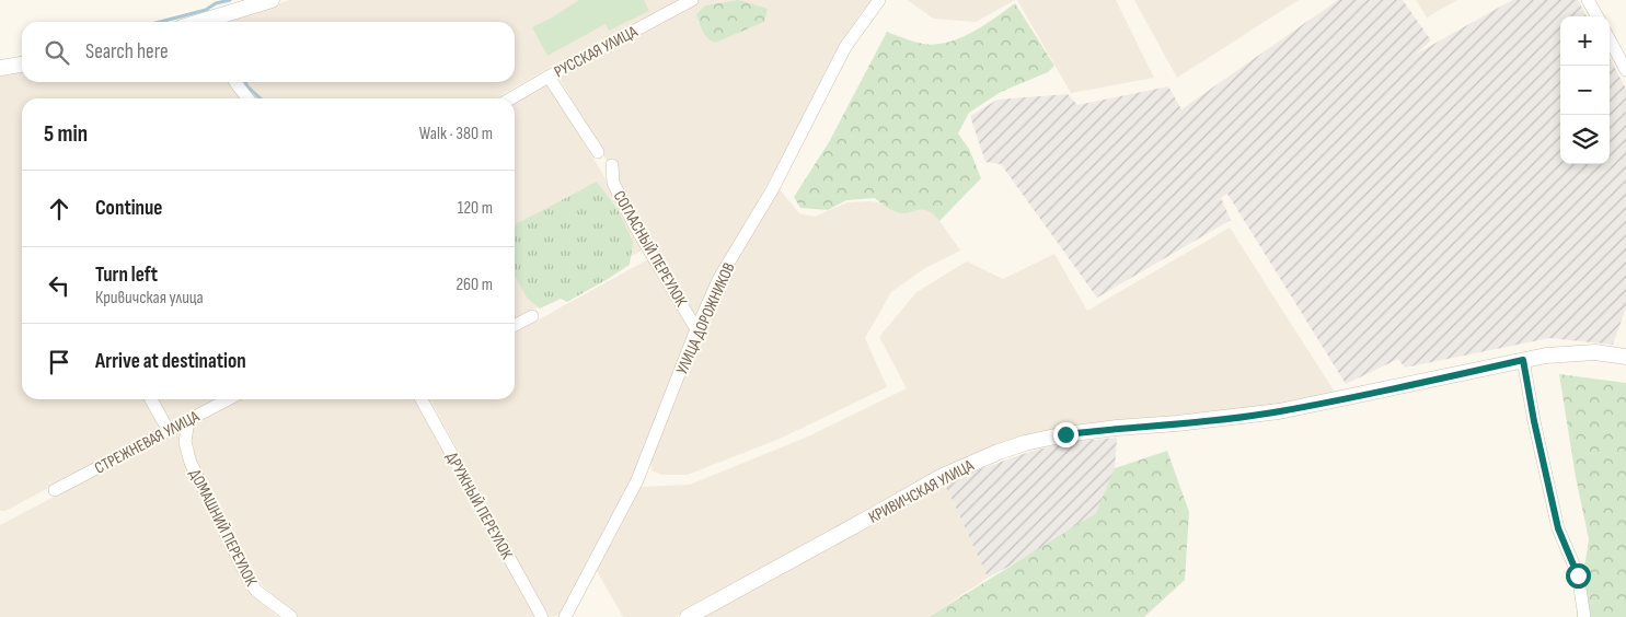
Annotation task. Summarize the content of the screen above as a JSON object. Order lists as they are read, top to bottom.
{
  "streets": {
    "street": [
      "РУССКАЯ УЛИЦА",
      "СОГЛАСНЫЙ ПЕРЕУЛОК",
      "УЛИЦА ДОРОЖНИКОВ",
      "СТРЕЖНЕВАЯ УЛИЦА",
      "КРИВИЧСКАЯ УЛИЦА",
      "ДРУЖНЫЙ ПЕРЕУЛОК",
      "ДОМАШНИЙ ПЕРЕУЛОК"
    ]
  },
  "crossings": [
    ["СОГЛАСНЫЙ ПЕРЕУЛОК", "УЛИЦА ДОРОЖНИКОВ"],
    ["СТРЕЖНЕВАЯ УЛИЦА", "ДОМАШНИЙ ПЕРЕУЛОК"]
  ],
  "page": {
    "map_buttons": ["+", "−"],
    "search": "Search here",
    "heading": ["5 min", "Walk · 380 m"],
    "list": [
      ["Continue", "120 m"],
      ["Turn left", "Кривичская улица", "260 m"],
      "Arrive at destination"
    ]
  }
}
